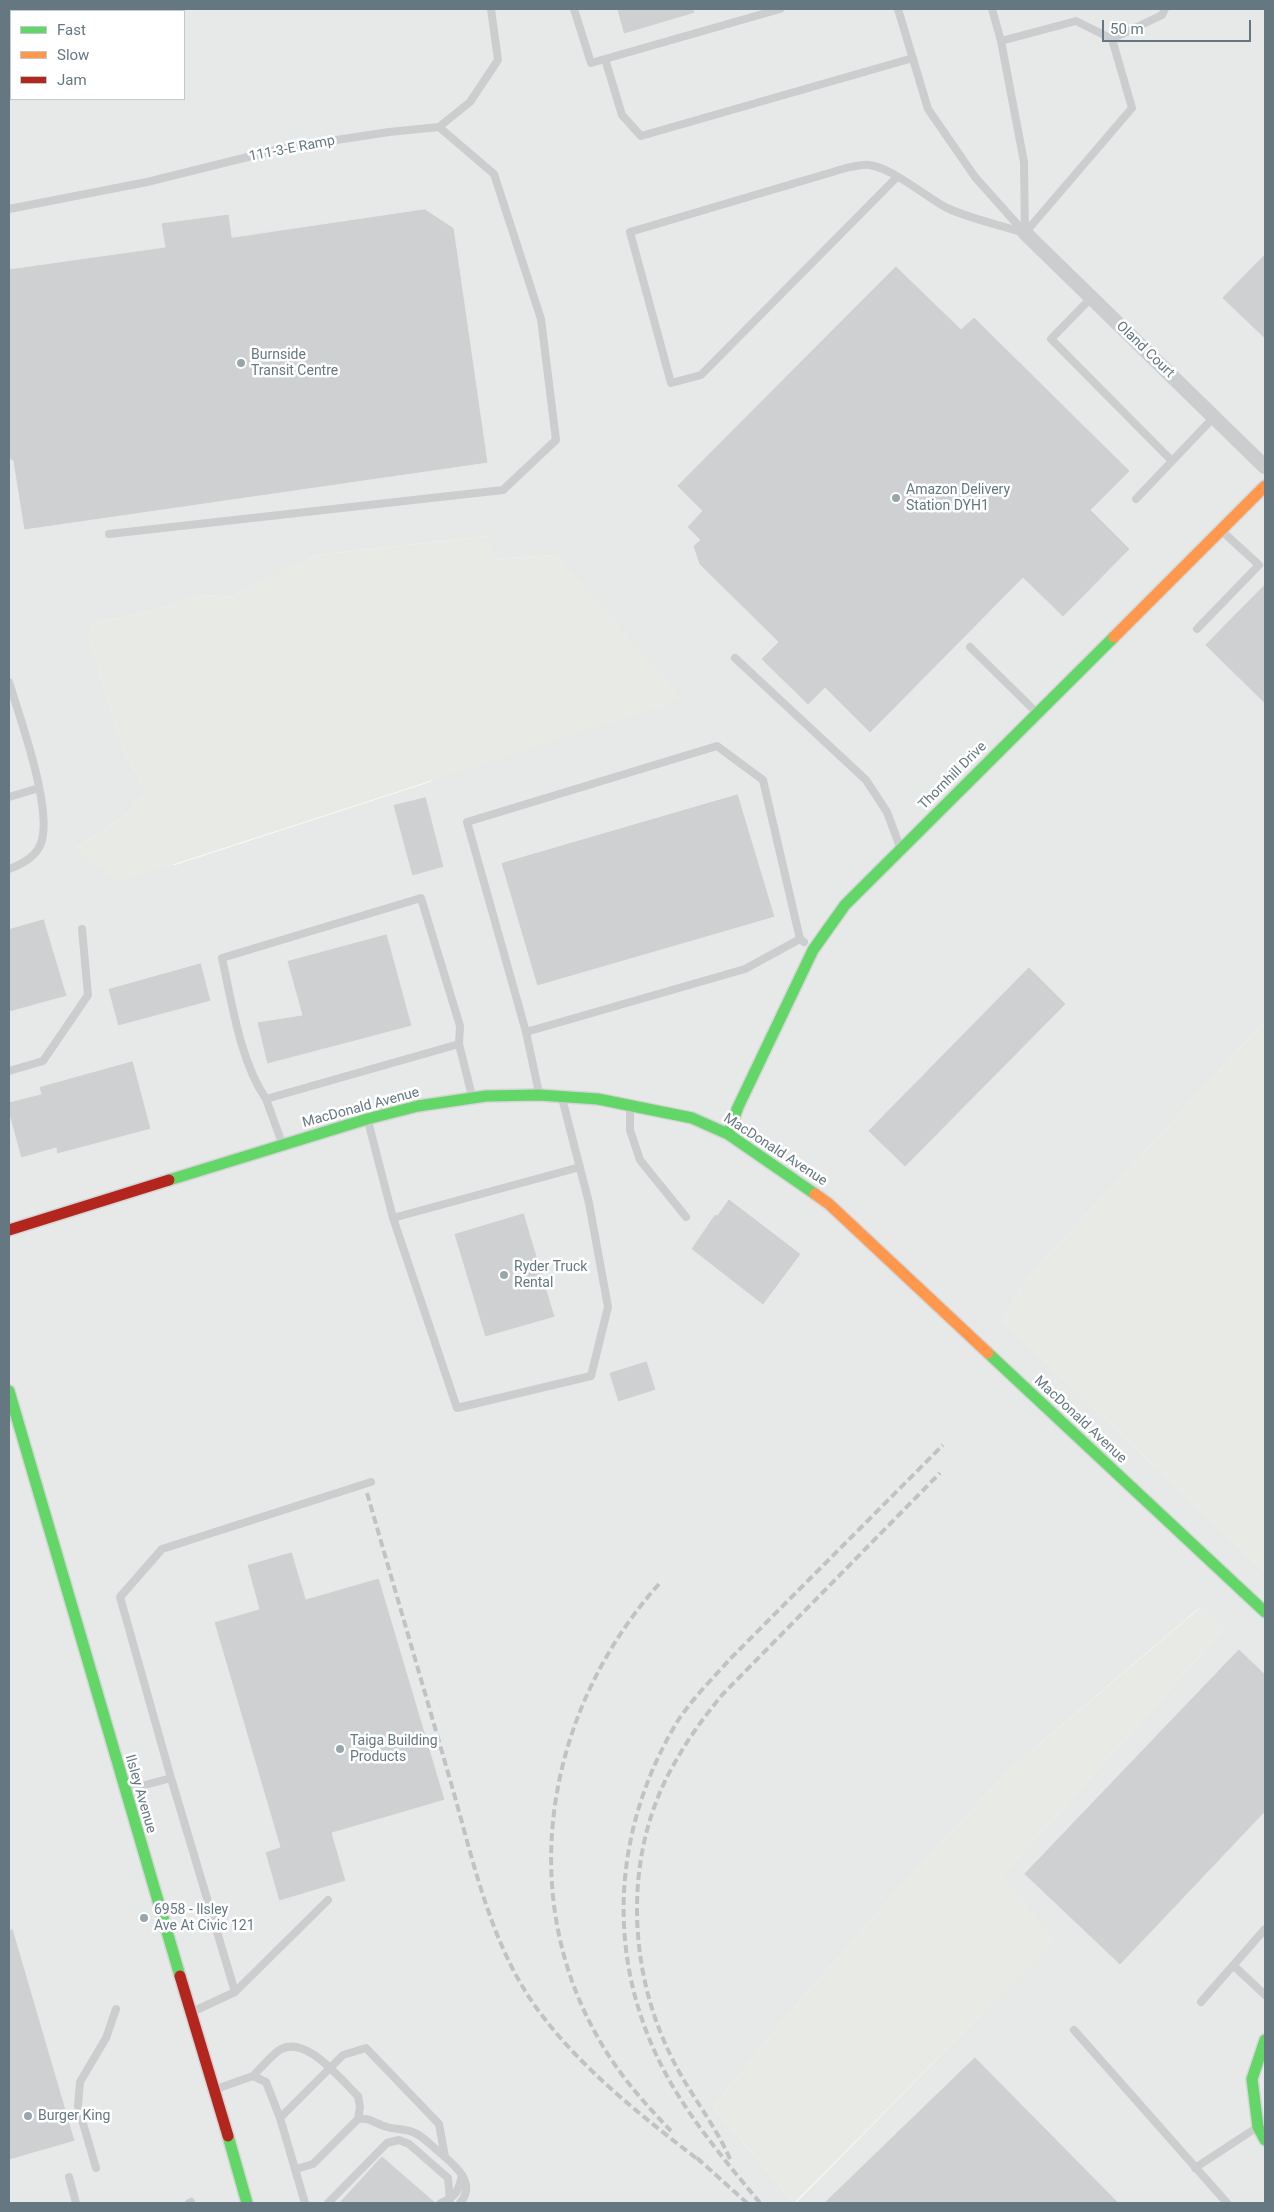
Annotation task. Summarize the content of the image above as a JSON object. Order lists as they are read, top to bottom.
{
  "streets": {
    "main road": ["Thornhill Drive", "MacDonald Avenue", "Ilsley Avenue"],
    "street": ["Oland Court"],
    "lane": ["111-3-E Ramp"]
  },
  "crossings": [
    ["Thornhill Drive", "MacDonald Avenue"]
  ],
  "places": [
    "Burnside Transit Centre",
    "Amazon Delivery Station DYH1",
    "Ryder Truck Rental",
    "Taiga Building Products",
    "6958 - Ilsley Ave At Civic 121",
    "Burger King"
  ],
  "legend": ["Fast", "Slow", "Jam"],
  "scale_bar": "50 m"
}
